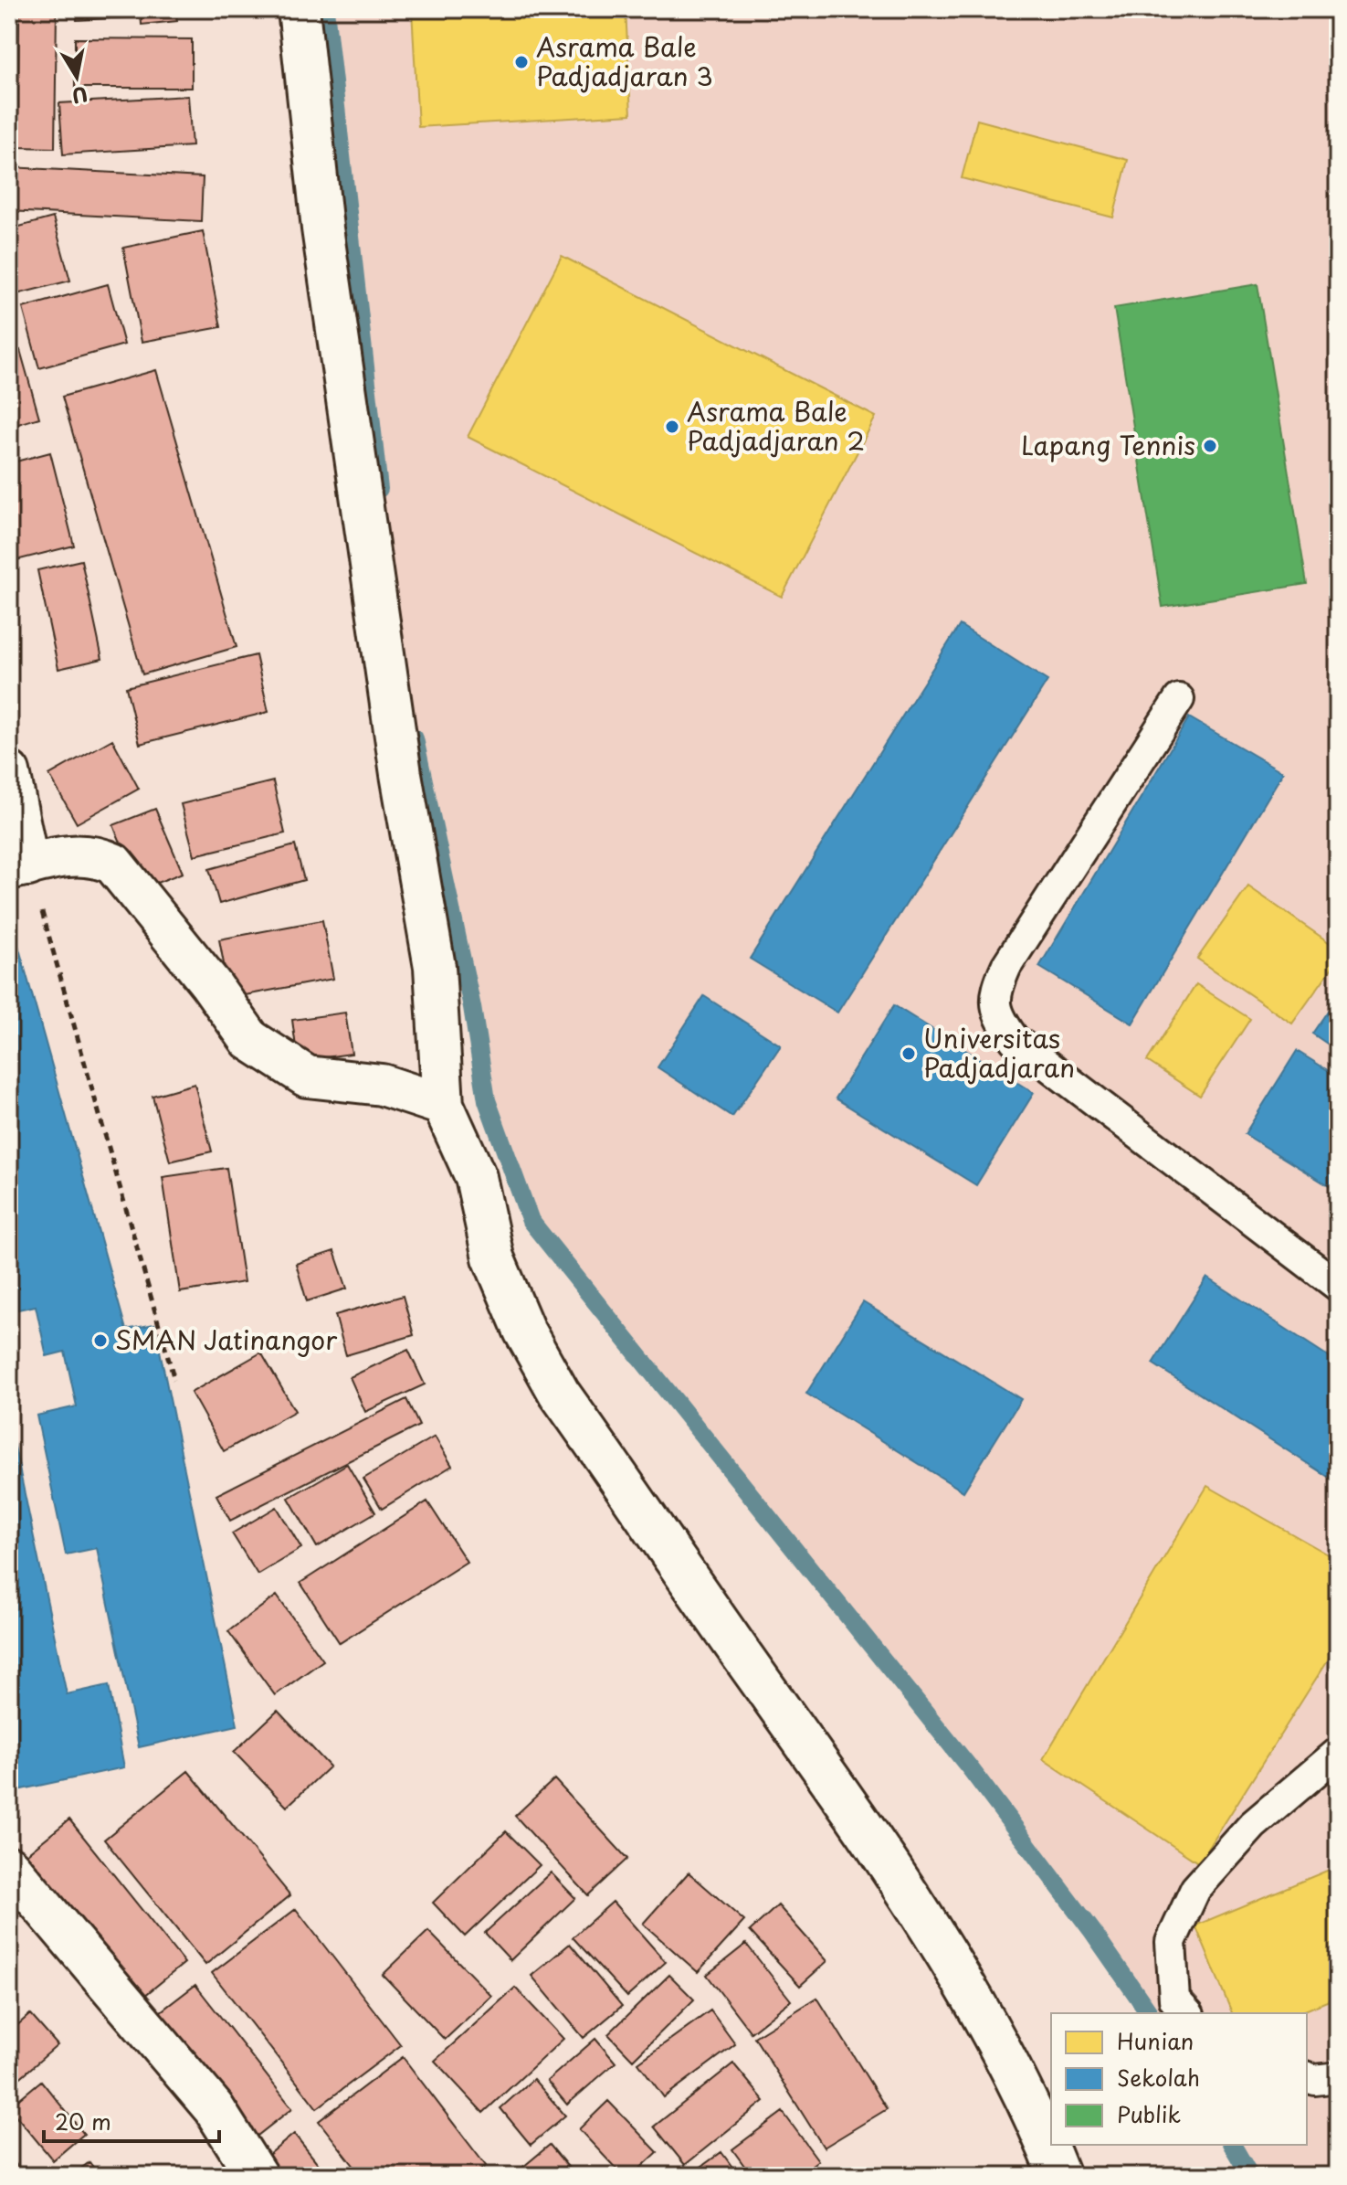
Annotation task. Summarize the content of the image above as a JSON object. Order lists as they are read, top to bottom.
{
  "places": [
    "Asrama Bale Padjadjaran 3",
    "Asrama Bale Padjadjaran 2",
    "Lapang Tennis",
    "Universitas Padjadjaran",
    "SMAN Jatinangor"
  ],
  "legend": ["Hunian", "Sekolah", "Publik"],
  "scale_bar": "20 m",
  "north": "bottom"
}
